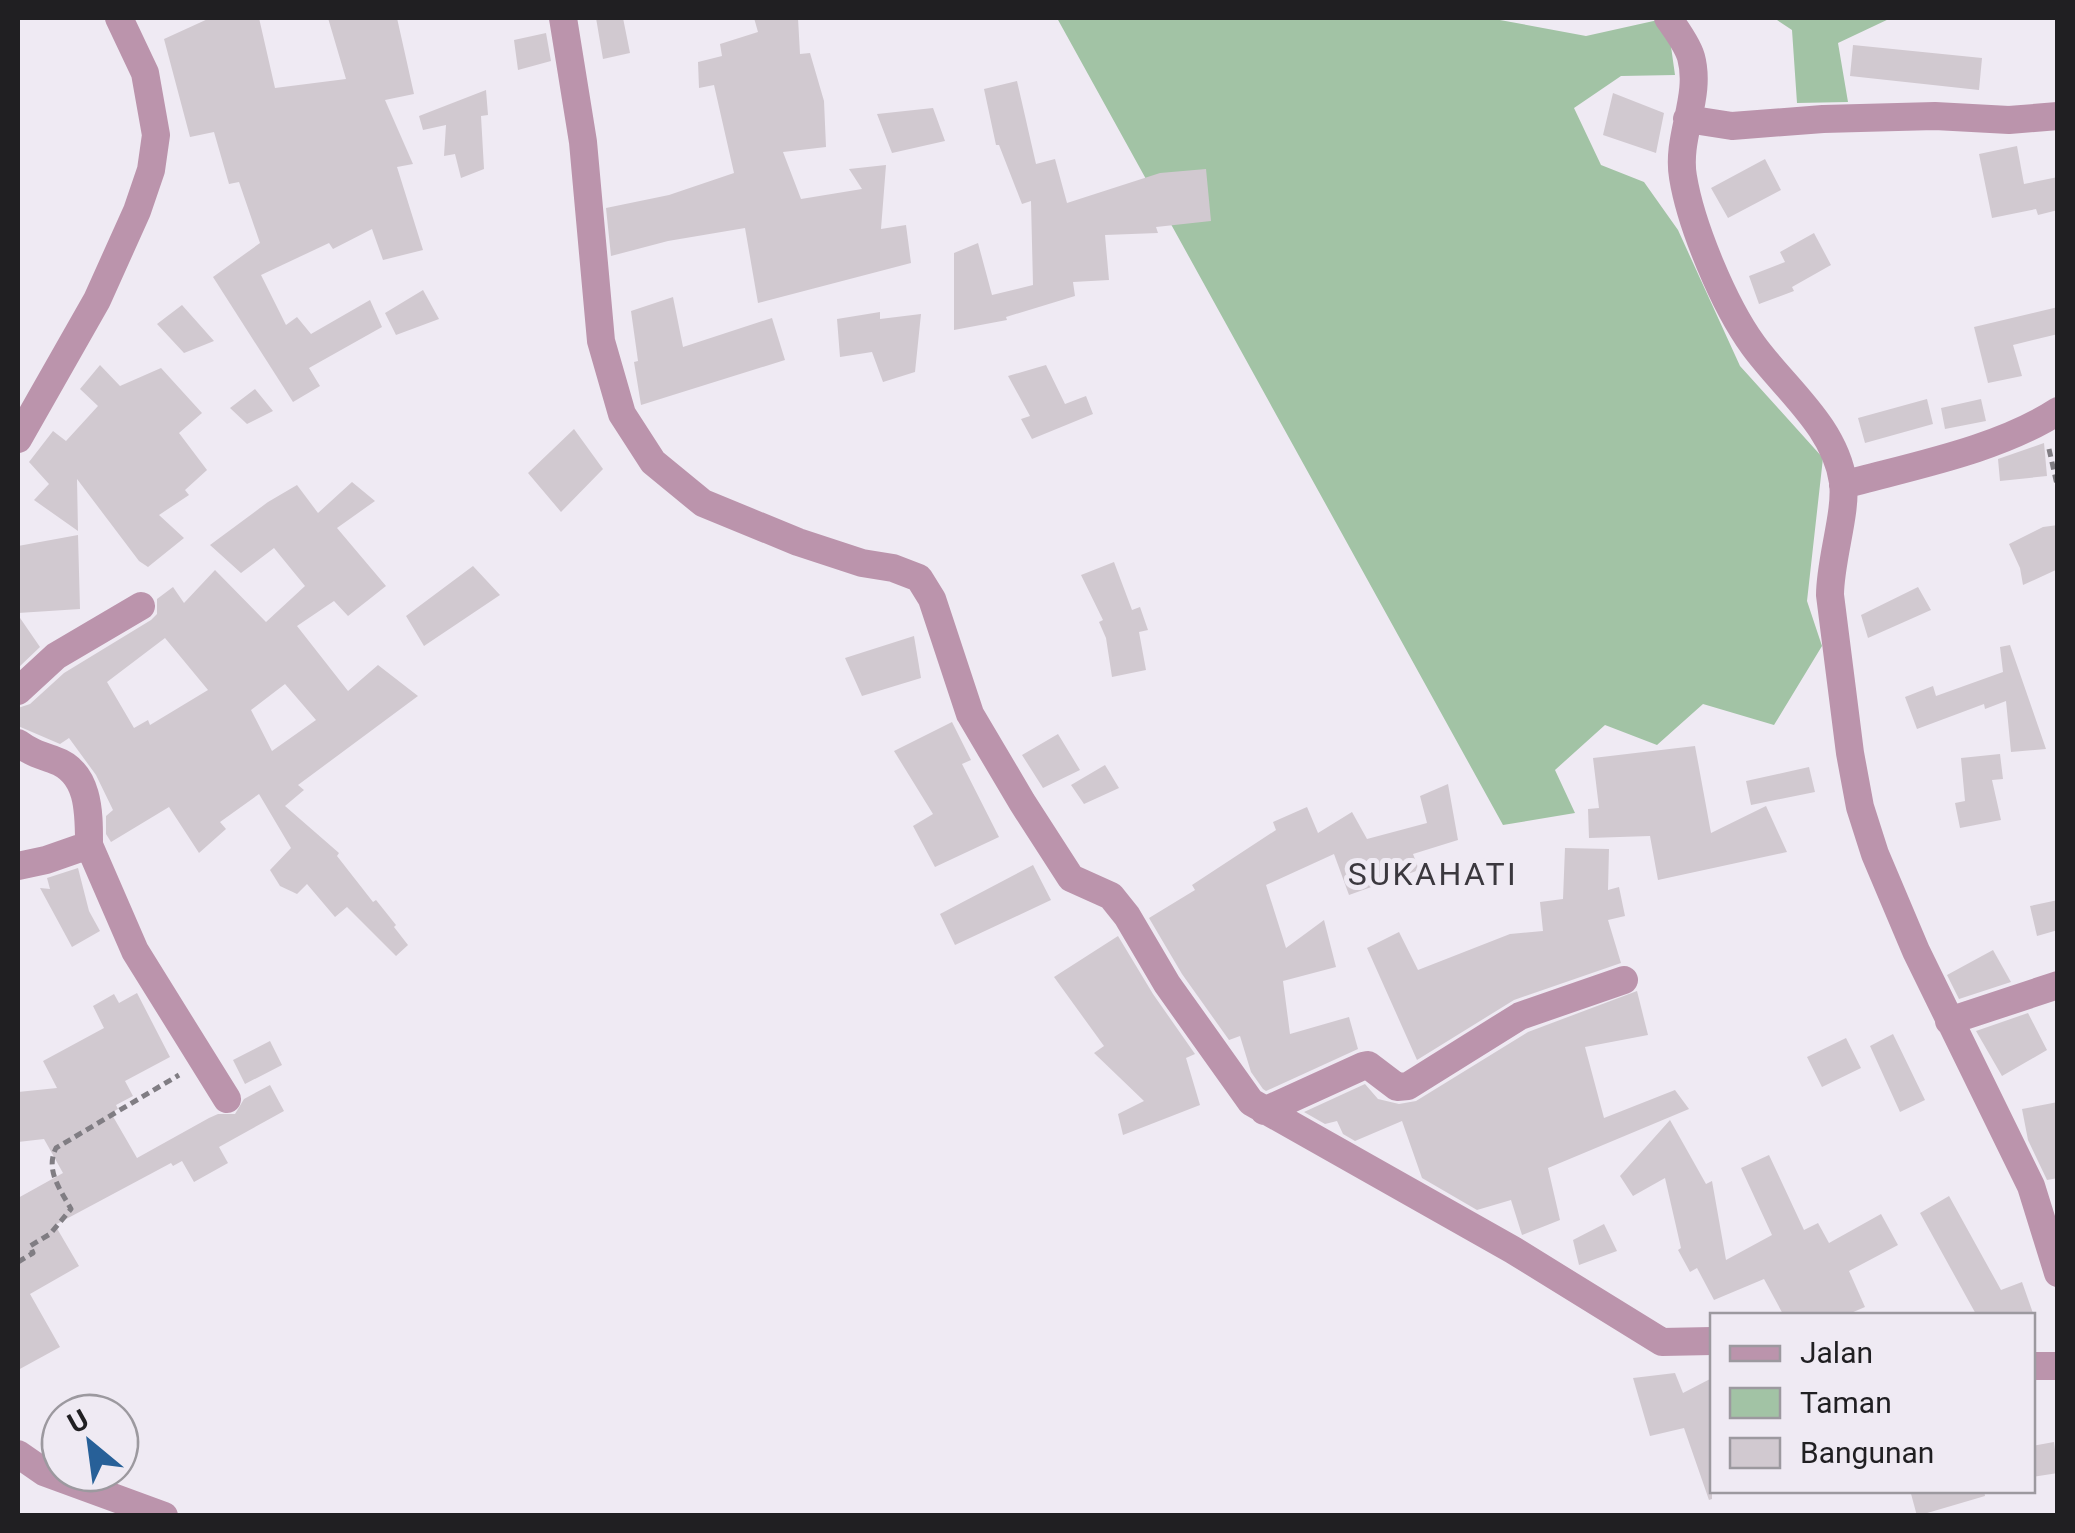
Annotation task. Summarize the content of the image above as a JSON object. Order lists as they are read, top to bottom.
{
  "districts": ["SUKAHATI"],
  "legend": ["Jalan", "Taman", "Bangunan"],
  "north": "top left"
}
